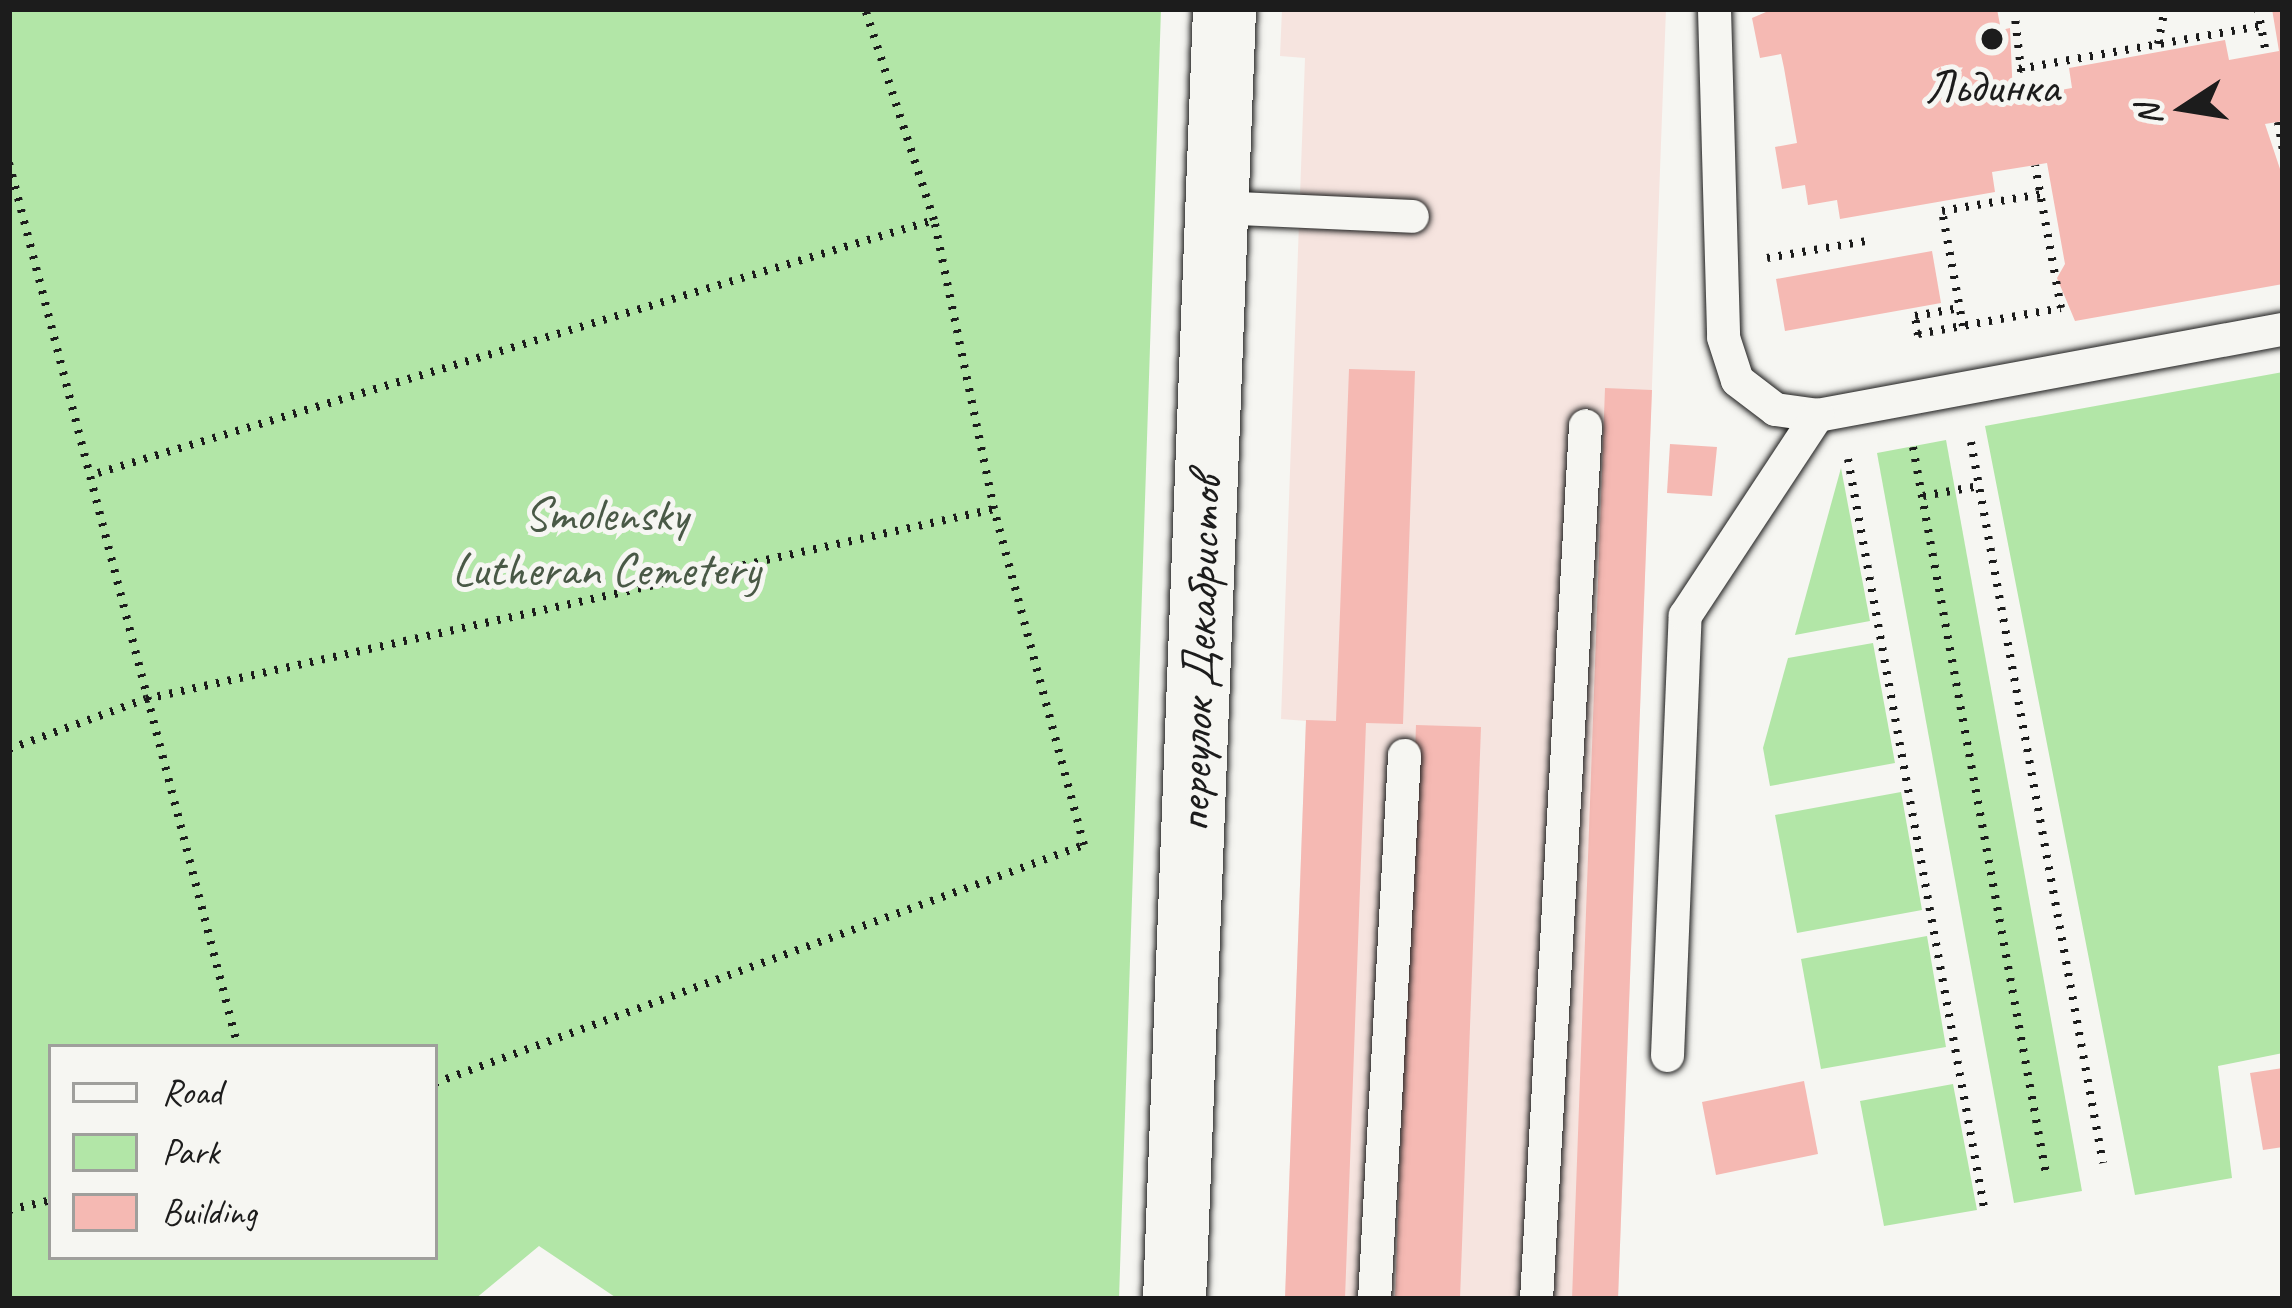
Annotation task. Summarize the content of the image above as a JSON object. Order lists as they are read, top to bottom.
{
  "streets": {
    "street": ["переулок Декабристов"]
  },
  "parks": ["Smolensky Lutheran Cemetery"],
  "places": ["Льдинка"],
  "legend": ["Road", "Park", "Building"],
  "north": "left"
}
